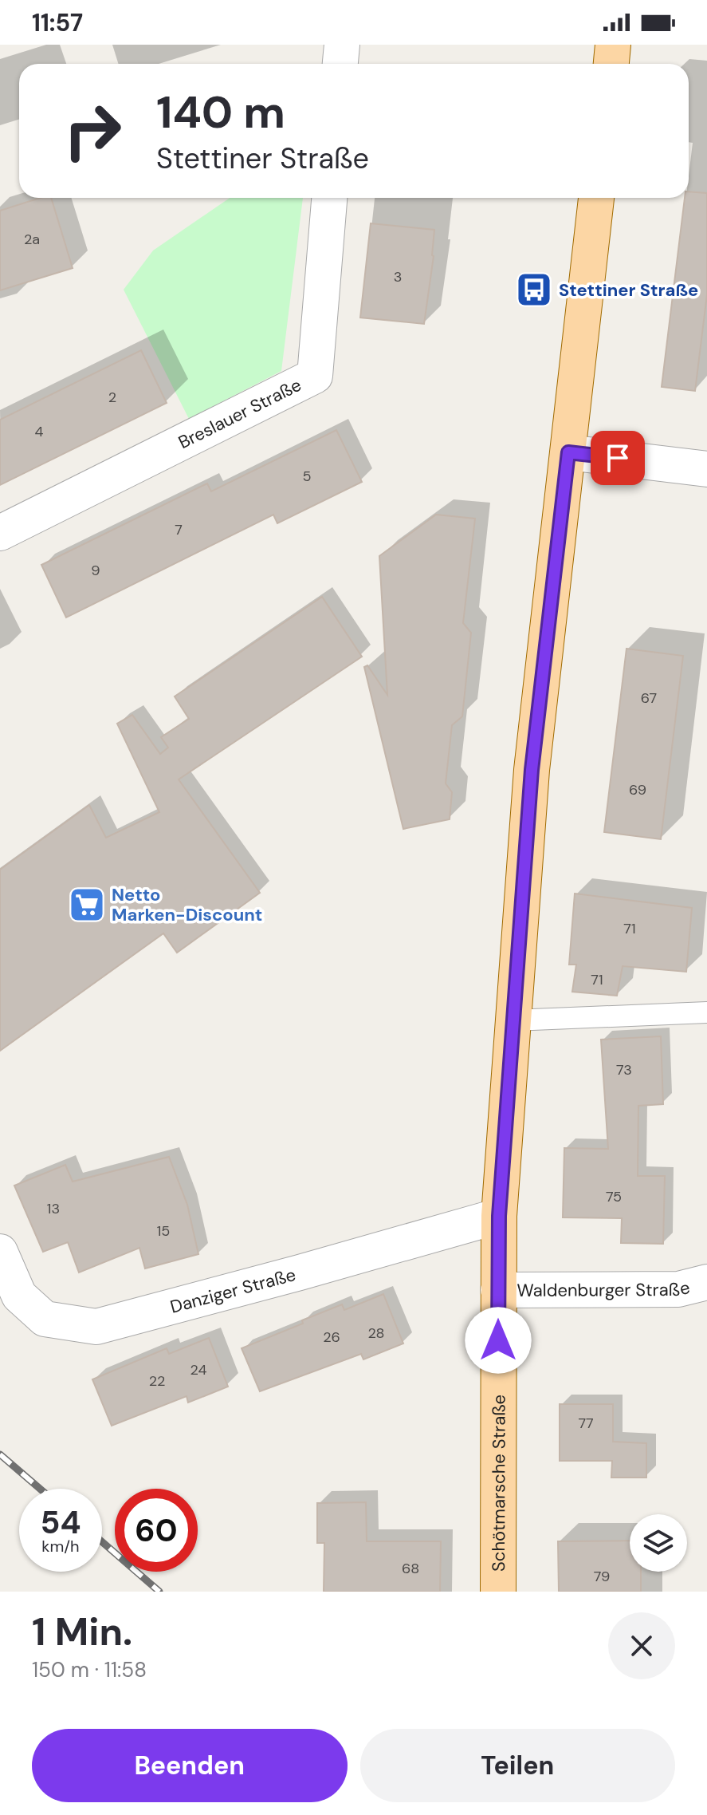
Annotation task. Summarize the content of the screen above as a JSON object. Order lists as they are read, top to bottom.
{
  "streets": {
    "main road": ["Schötmarsche Straße"],
    "street": ["Breslauer Straße", "Waldenburger Straße", "Danziger Straße"]
  },
  "crossings": [
    ["Waldenburger Straße", "Schötmarsche Straße"],
    ["Danziger Straße", "Schötmarsche Straße"]
  ],
  "places": {
    "bus stop": ["Stettiner Straße"],
    "supermarket": ["Netto Marken-Discount"]
  },
  "house_numbers": [
    "2a",
    "3",
    "2",
    "4",
    "5",
    "7",
    "9",
    "67",
    "69",
    "71",
    "71",
    "73",
    "75",
    "13",
    "15",
    "28",
    "26",
    "24",
    "22",
    "77",
    "68",
    "79"
  ],
  "page": {
    "status": "11:57",
    "turn": ["140 m", "Stettiner Straße"],
    "speed": "54 km/h",
    "limit": "60",
    "heading": ["1 Min.", "150 m · 11:58"],
    "buttons": ["Beenden", "Teilen"]
  }
}
